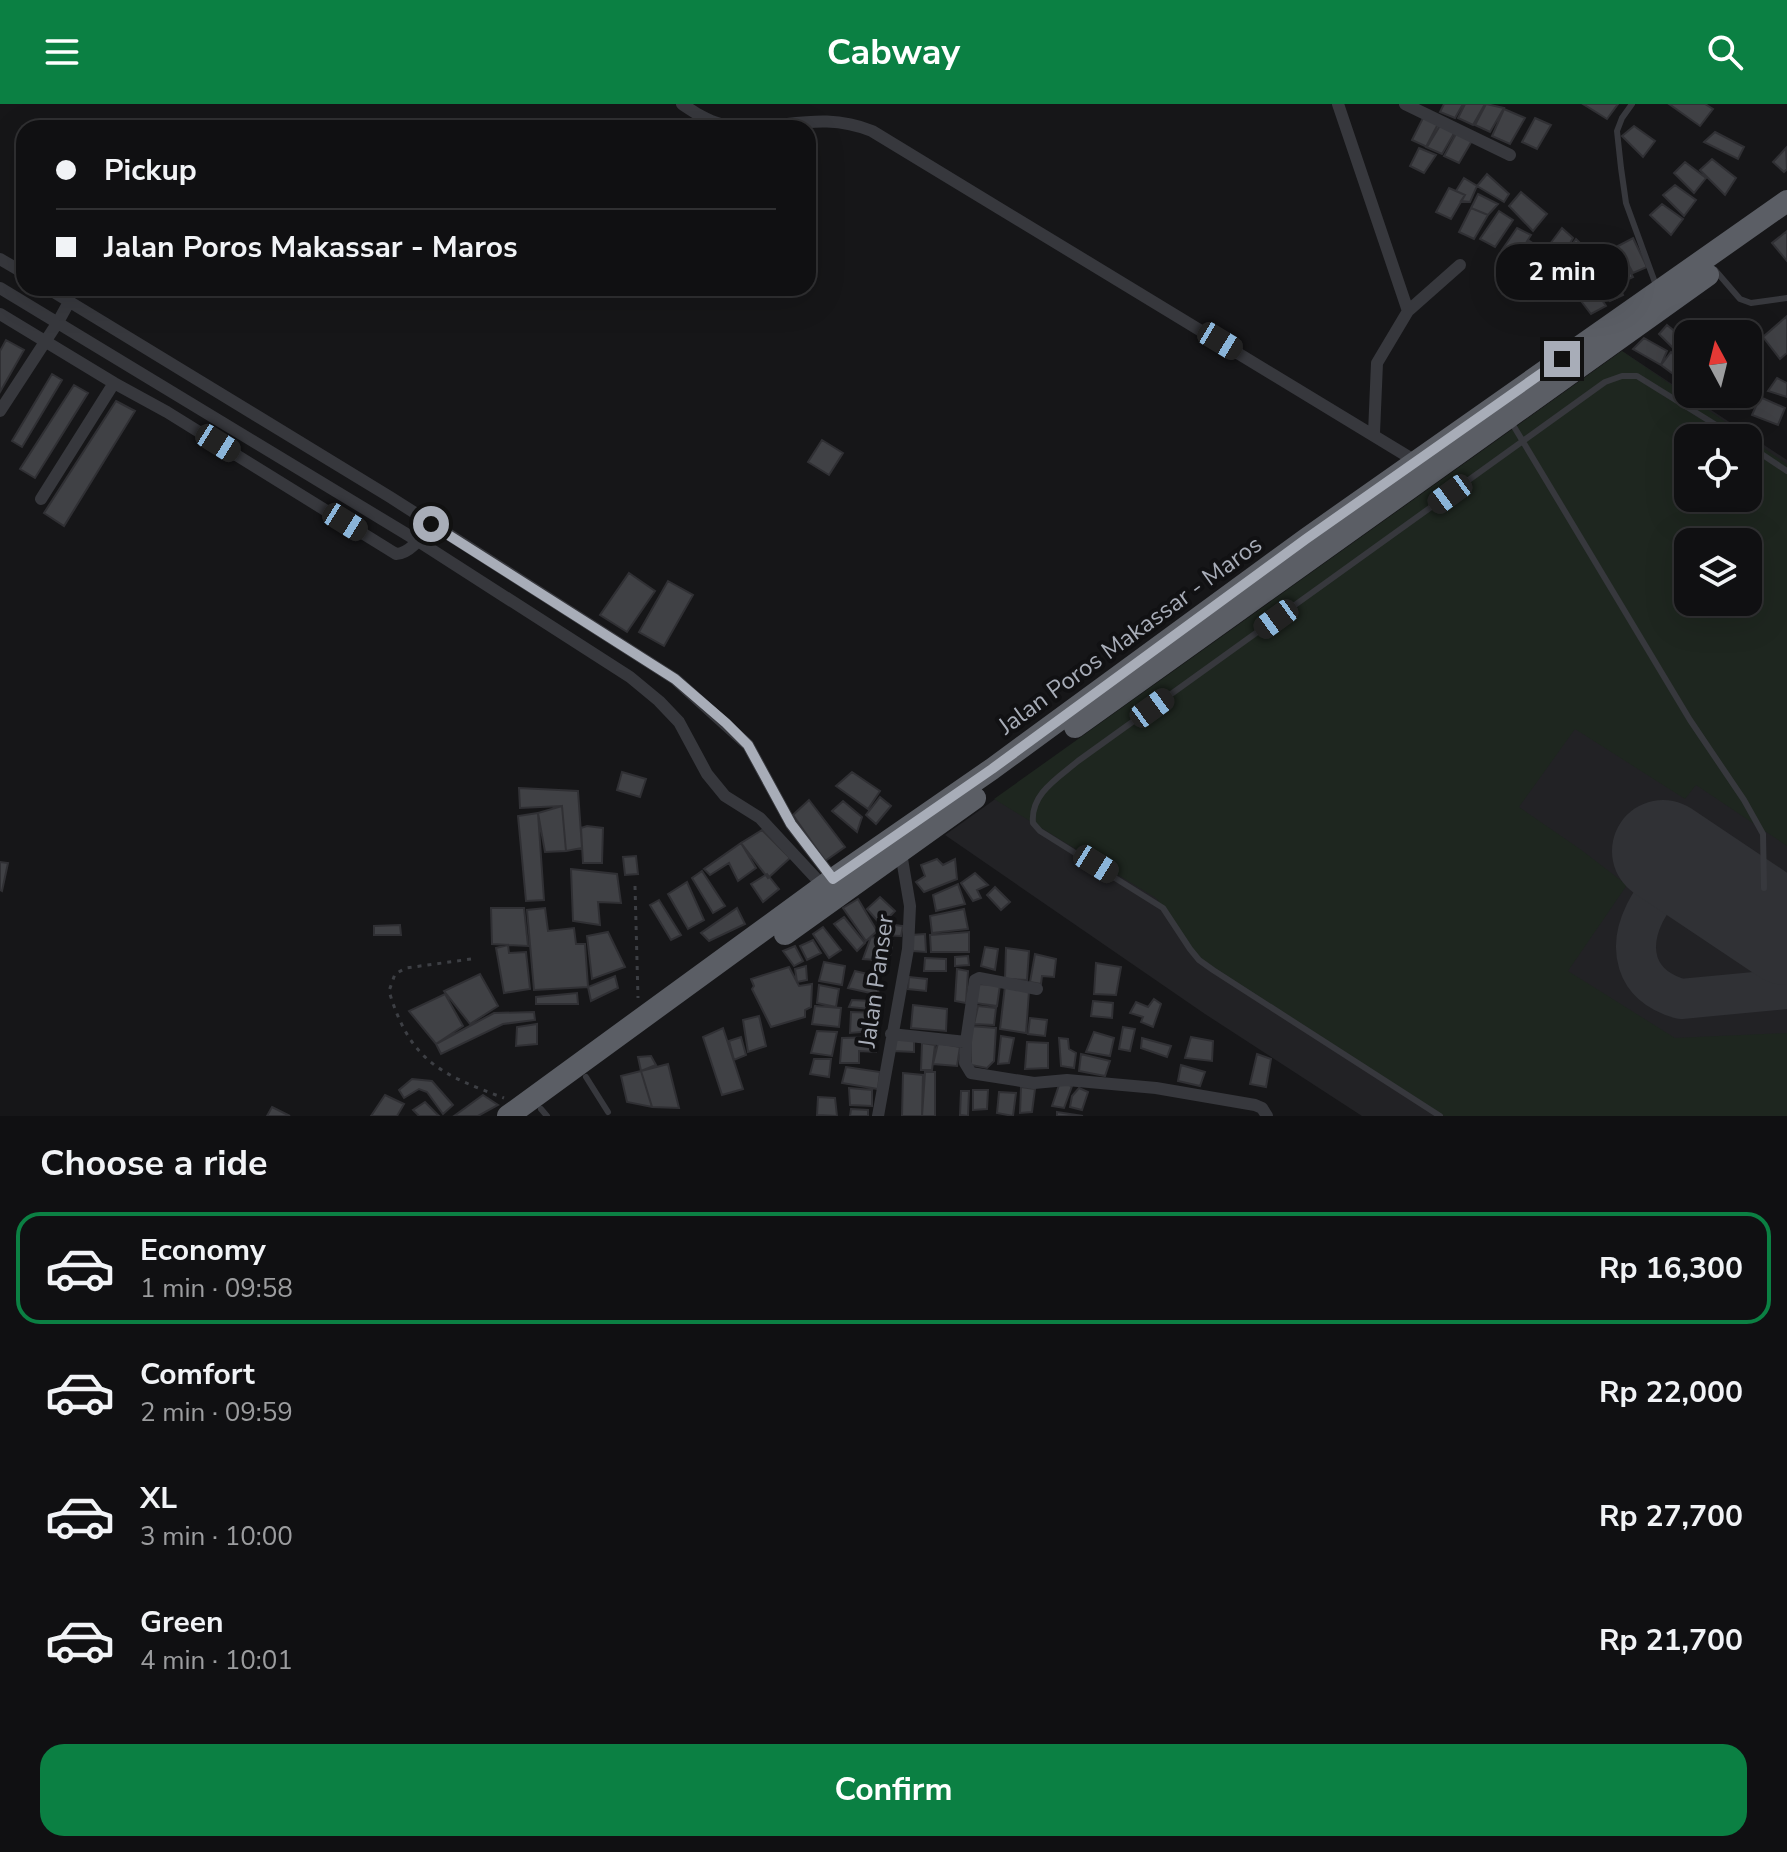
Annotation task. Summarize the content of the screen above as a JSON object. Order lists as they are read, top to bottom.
{
  "streets": {
    "highway": ["Jalan Poros Makassar - Maros"],
    "street": ["Jalan Panser"]
  },
  "crossings": [
    ["Jalan Poros Makassar - Maros", "Jalan Panser"]
  ],
  "north": "top",
  "page": {
    "header": "Cabway",
    "banner": ["Pickup", "Jalan Poros Makassar - Maros"],
    "bubble": "2 min",
    "heading": "Choose a ride",
    "list": [
      {
        "name": "Economy",
        "note": "1 min · 09:58",
        "value": "Rp 16,300"
      },
      {
        "name": "Comfort",
        "note": "2 min · 09:59",
        "value": "Rp 22,000"
      },
      {
        "name": "XL",
        "note": "3 min · 10:00",
        "value": "Rp 27,700"
      },
      {
        "name": "Green",
        "note": "4 min · 10:01",
        "value": "Rp 21,700"
      }
    ],
    "buttons": "Confirm"
  }
}
